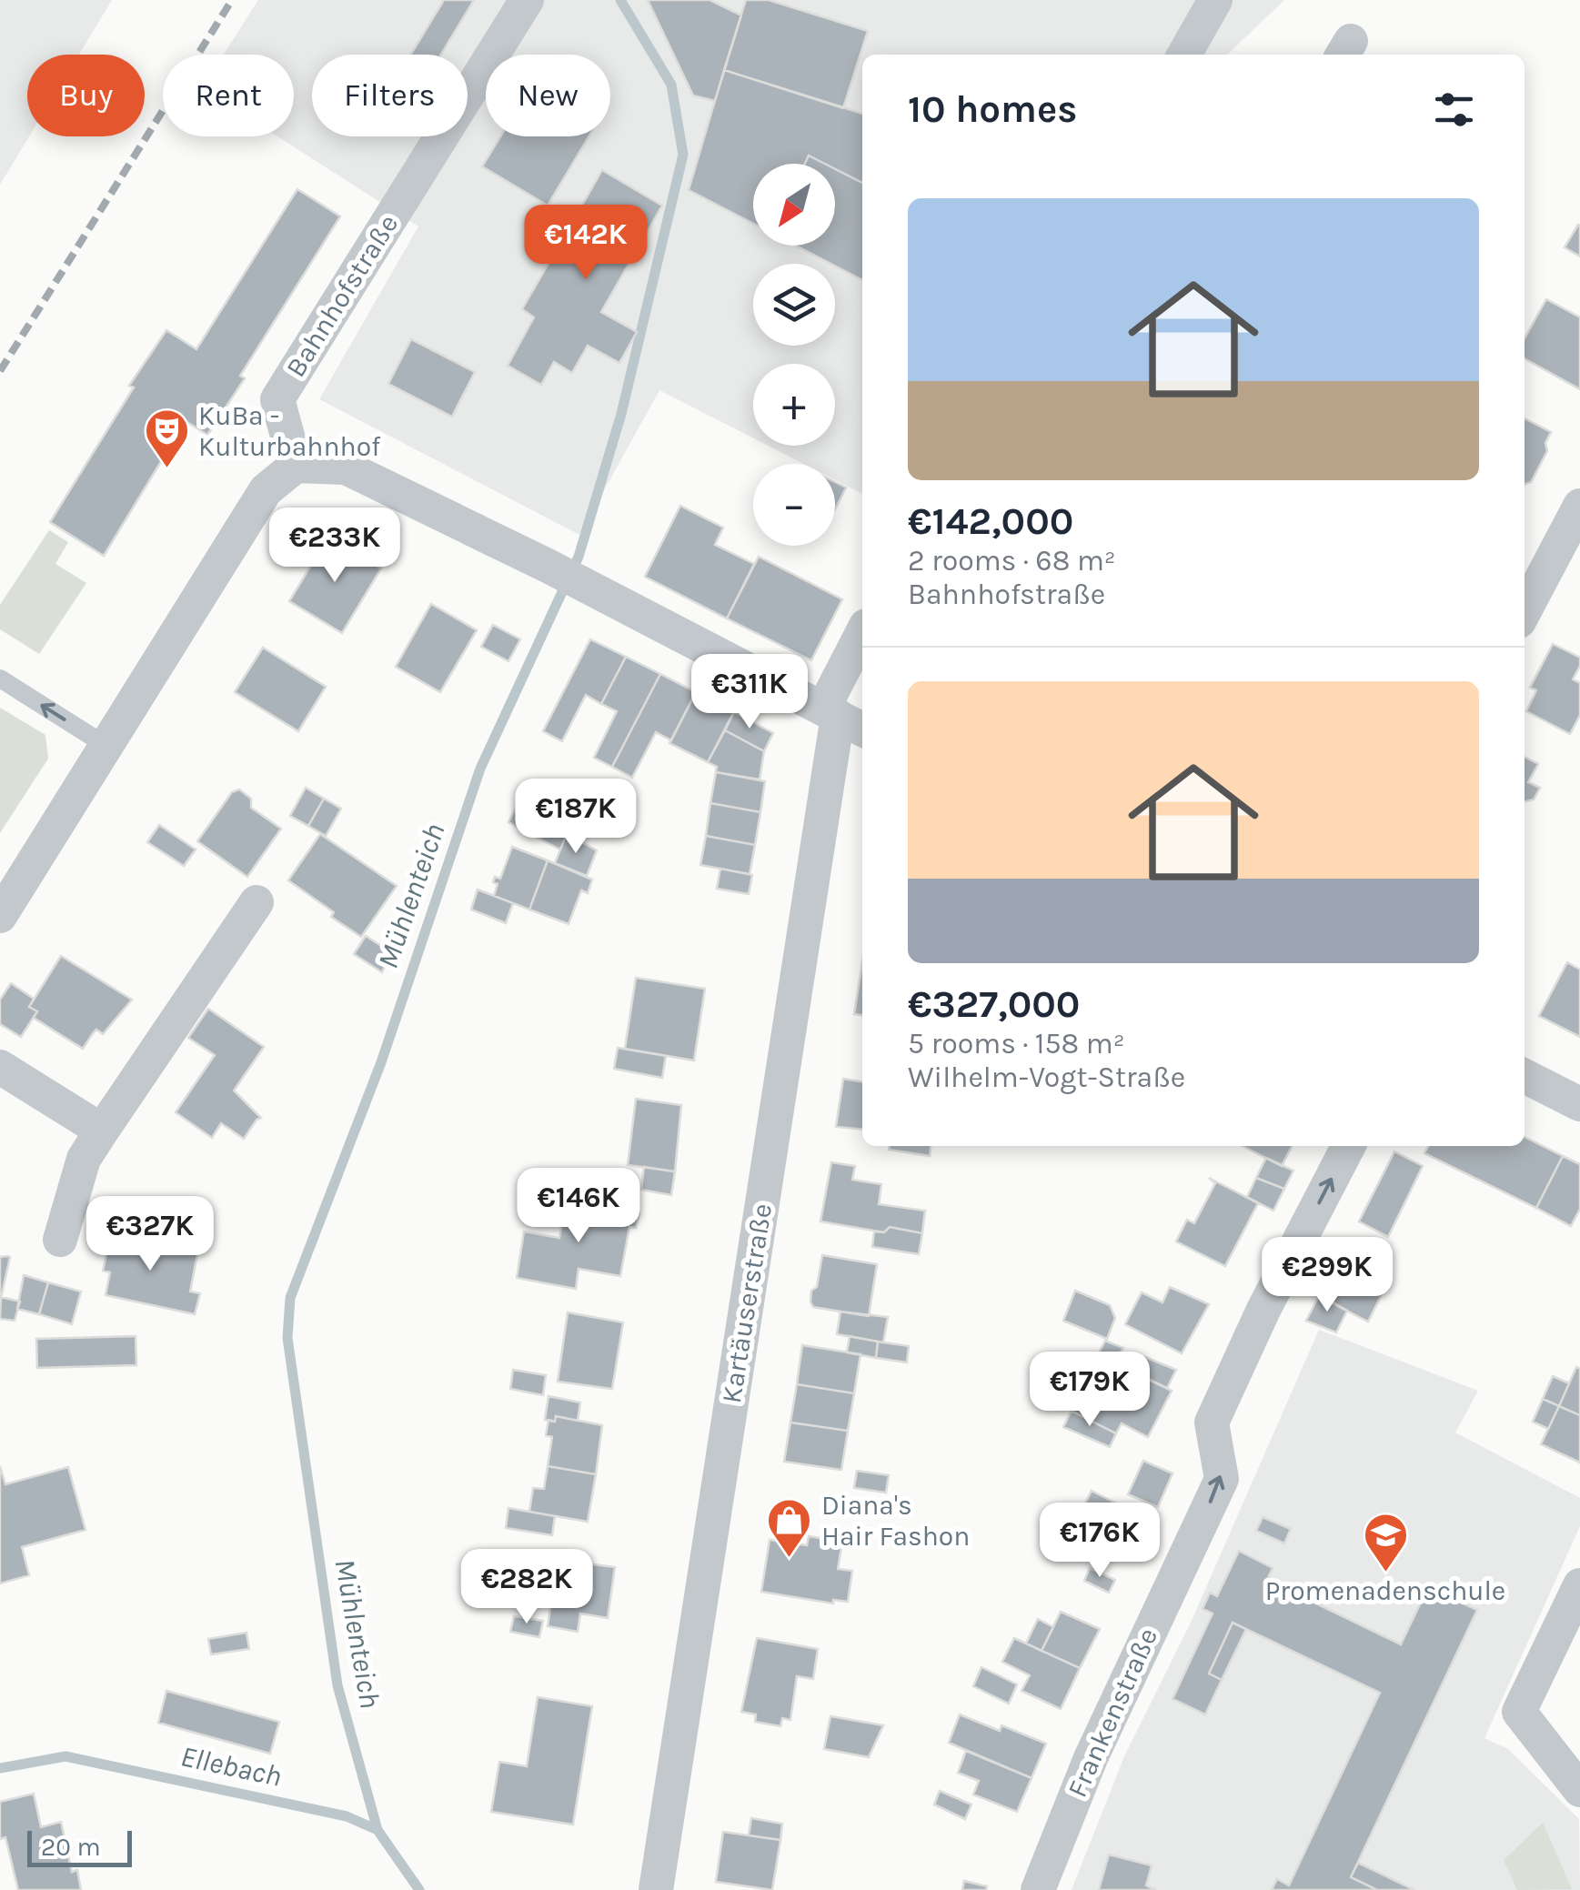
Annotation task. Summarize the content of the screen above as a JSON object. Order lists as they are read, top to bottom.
{
  "streets": {
    "street": ["Bahnhofstraße", "Kartäuserstraße", "Frankenstraße"]
  },
  "one_way": ["Frankenstraße"],
  "water": ["Mühlenteich", "Ellebach"],
  "places": {
    "theatre": ["KuBa - Kulturbahnhof"],
    "shop": ["Diana's Hair Fashon"],
    "school or university": ["Promenadenschule"]
  },
  "scale_bar": "20 m",
  "north": "bottom left",
  "page": {
    "chip": [
      "Buy",
      "Rent",
      "Filters",
      "New"
    ],
    "heading": "10 homes",
    "map_buttons": ["+", "−"],
    "list": [
      {
        "name": "€142,000",
        "note": "2 rooms · 68 m² · Bahnhofstraße"
      },
      {
        "name": "€327,000",
        "note": "5 rooms · 158 m² · Wilhelm-Vogt-Straße"
      }
    ],
    "price": [
      "€142K",
      "€233K",
      "€311K",
      "€187K",
      "€146K",
      "€327K",
      "€299K",
      "€179K",
      "€176K",
      "€282K"
    ],
    "scale": "20 m"
  }
}
